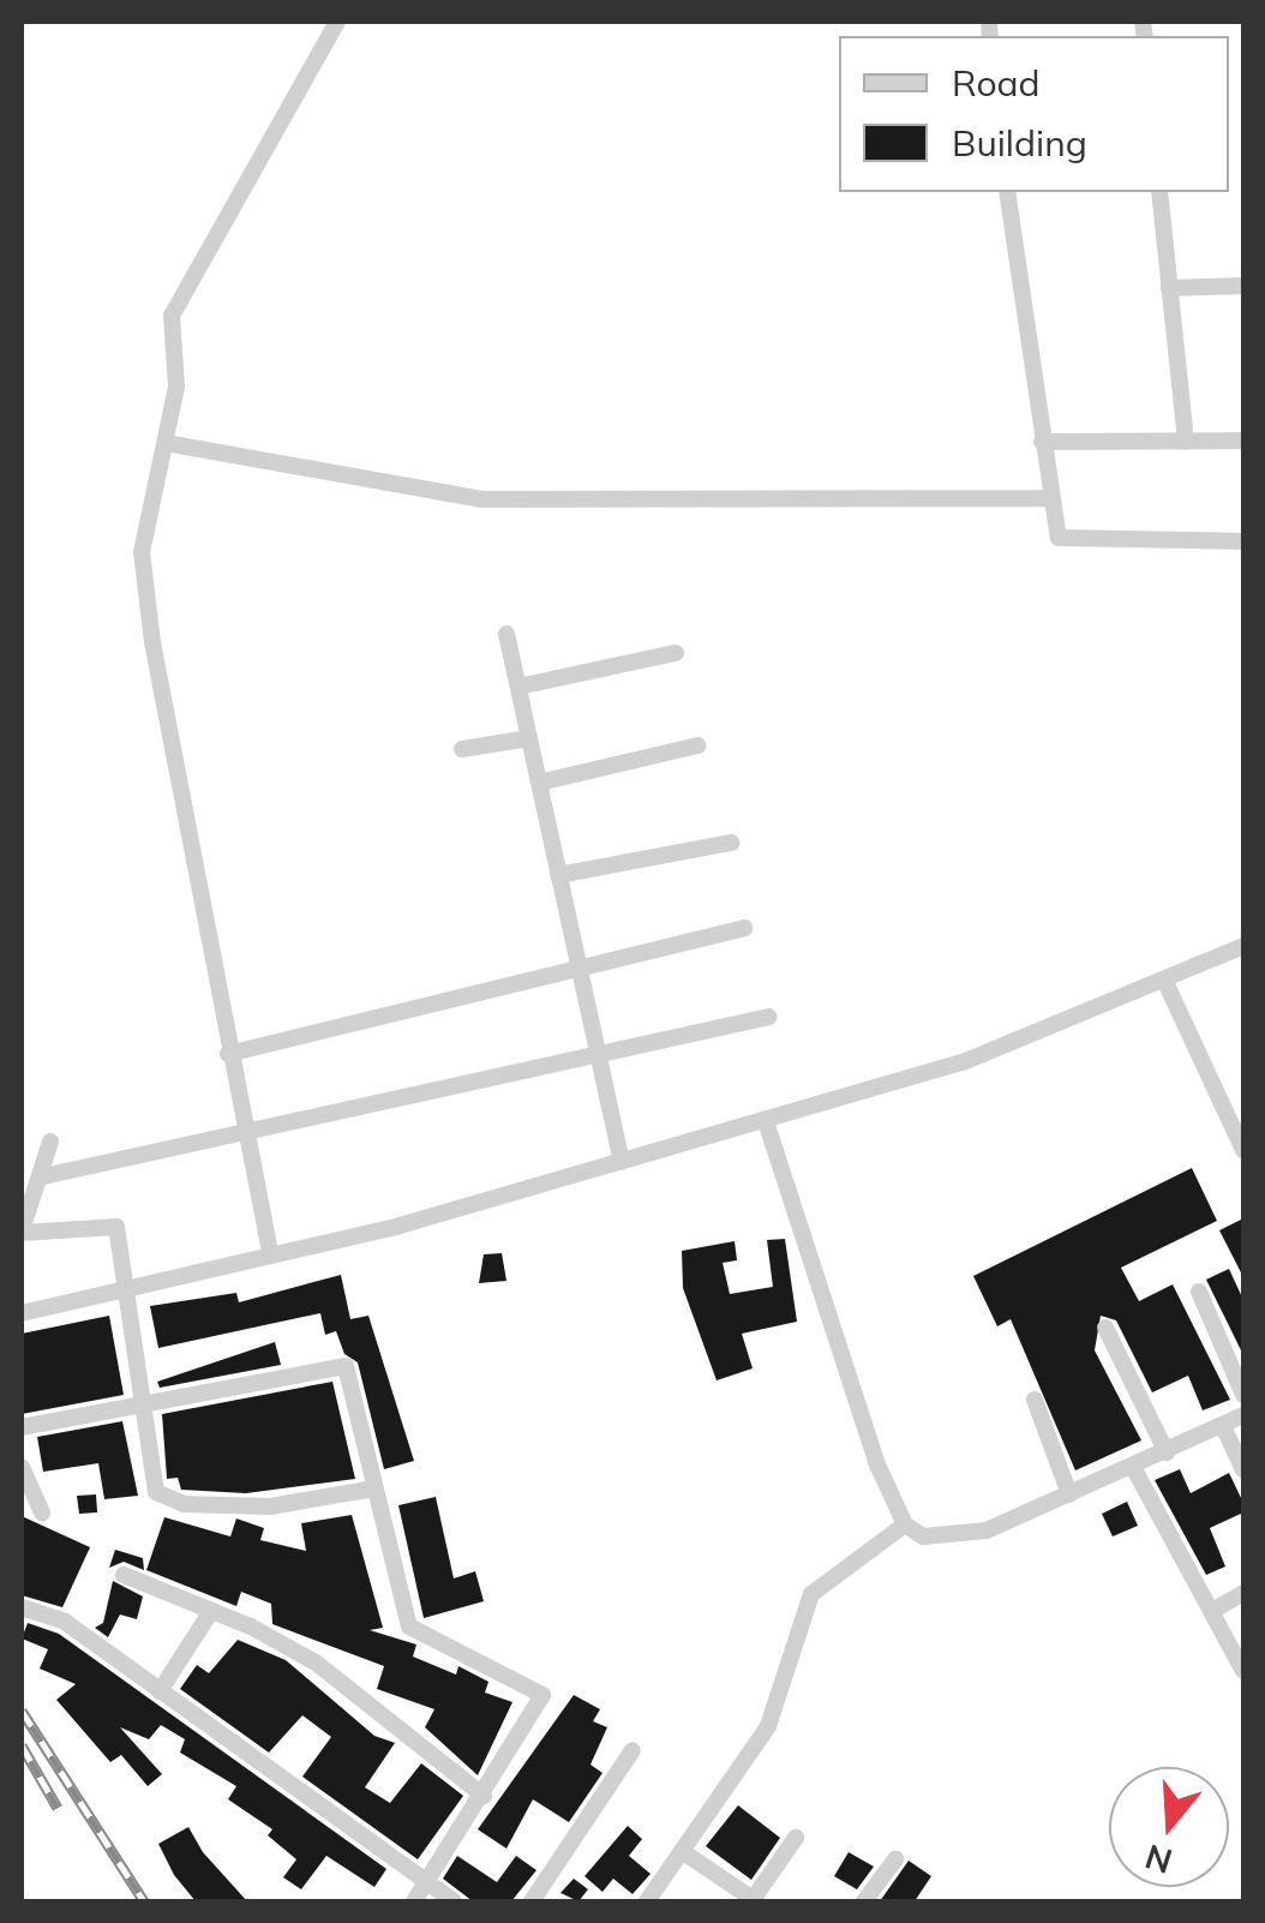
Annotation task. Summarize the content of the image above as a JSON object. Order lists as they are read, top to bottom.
{
  "legend": ["Road", "Building"],
  "north": "bottom"
}
